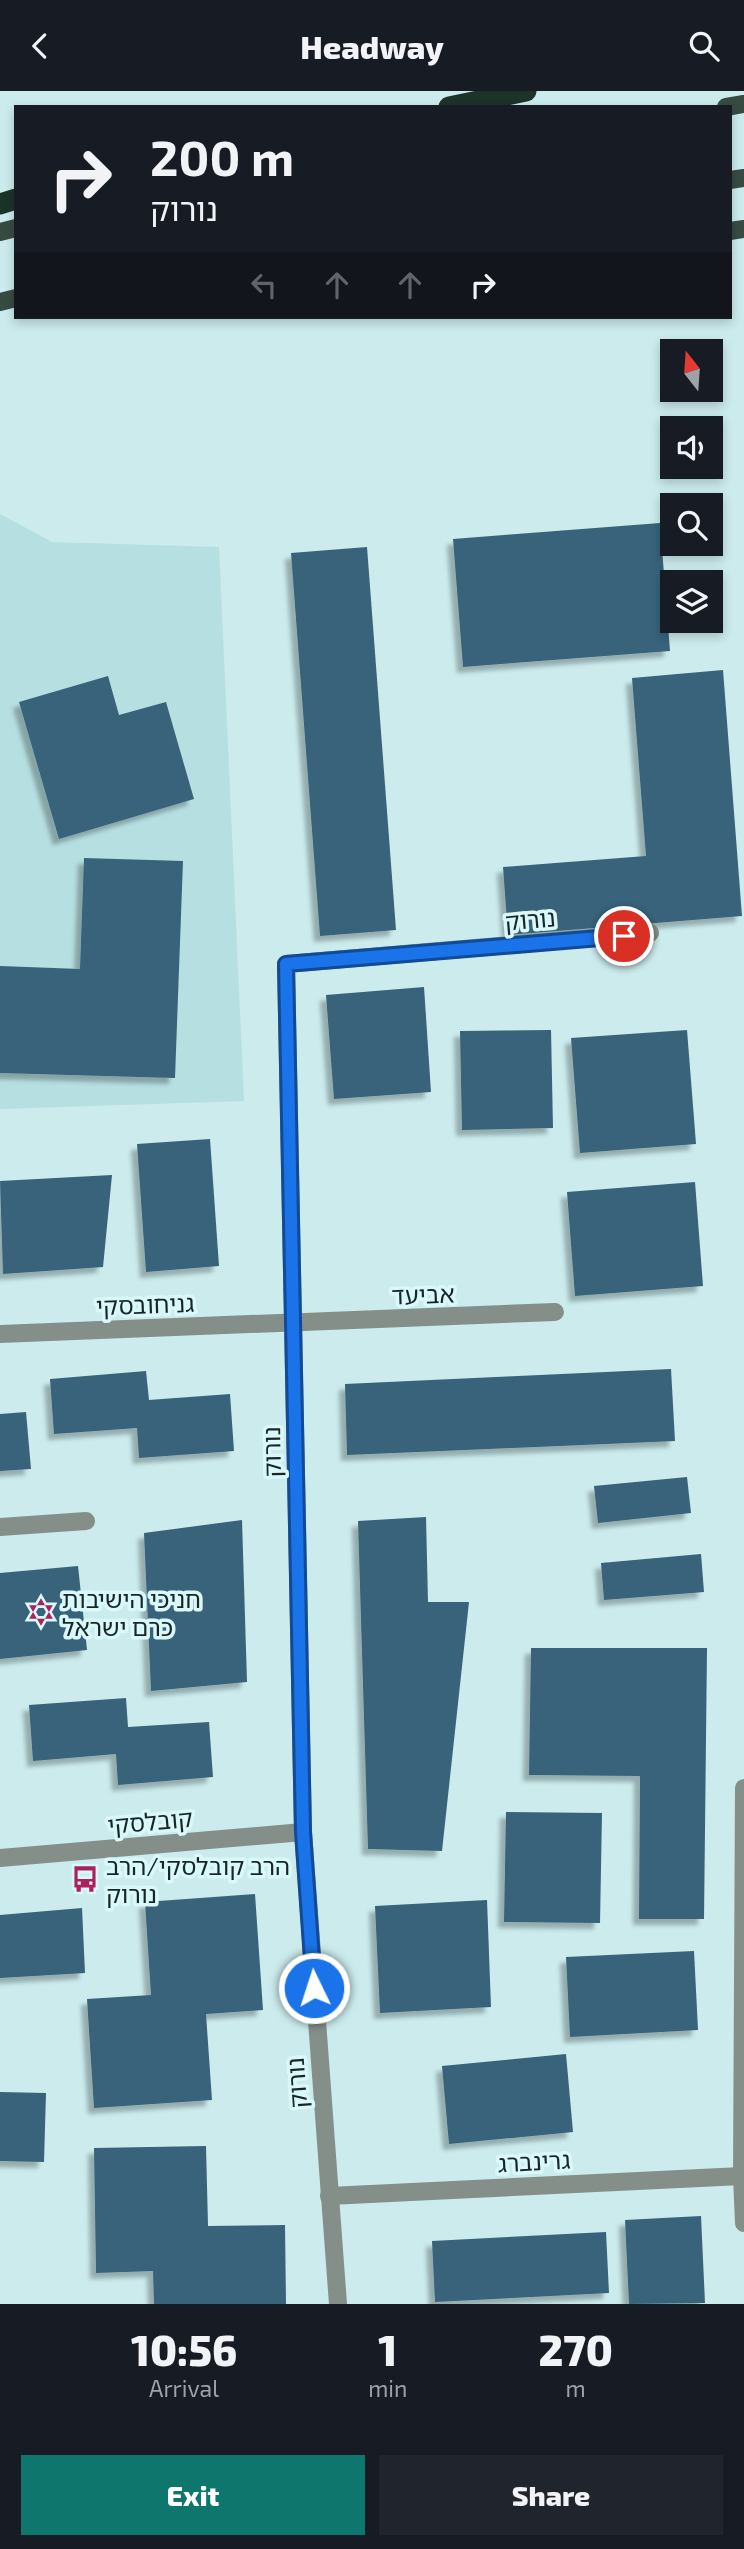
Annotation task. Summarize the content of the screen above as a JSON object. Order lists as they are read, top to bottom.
{
  "streets": {
    "street": [
      "נורוק",
      "אביעד",
      "גניחובסקי",
      "קובלסקי",
      "גרינברג"
    ]
  },
  "crossings": [
    ["נורוק", "אביעד"],
    ["נורוק", "גניחובסקי"],
    ["נורוק", "קובלסקי"],
    ["נורוק", "גרינברג"],
    ["אביעד", "גניחובסקי"]
  ],
  "places": {
    "synagogue": ["חניכי הישיבות כרם ישראל"],
    "bus stop": ["הרב קובלסקי/הרב נורוק"]
  },
  "north": "top",
  "page": {
    "header": "Headway",
    "turn": ["200 m", "נורוק"],
    "eta": [
      "10:56",
      "Arrival",
      "1",
      "min",
      "270",
      "m"
    ],
    "buttons": ["Exit", "Share"]
  }
}
